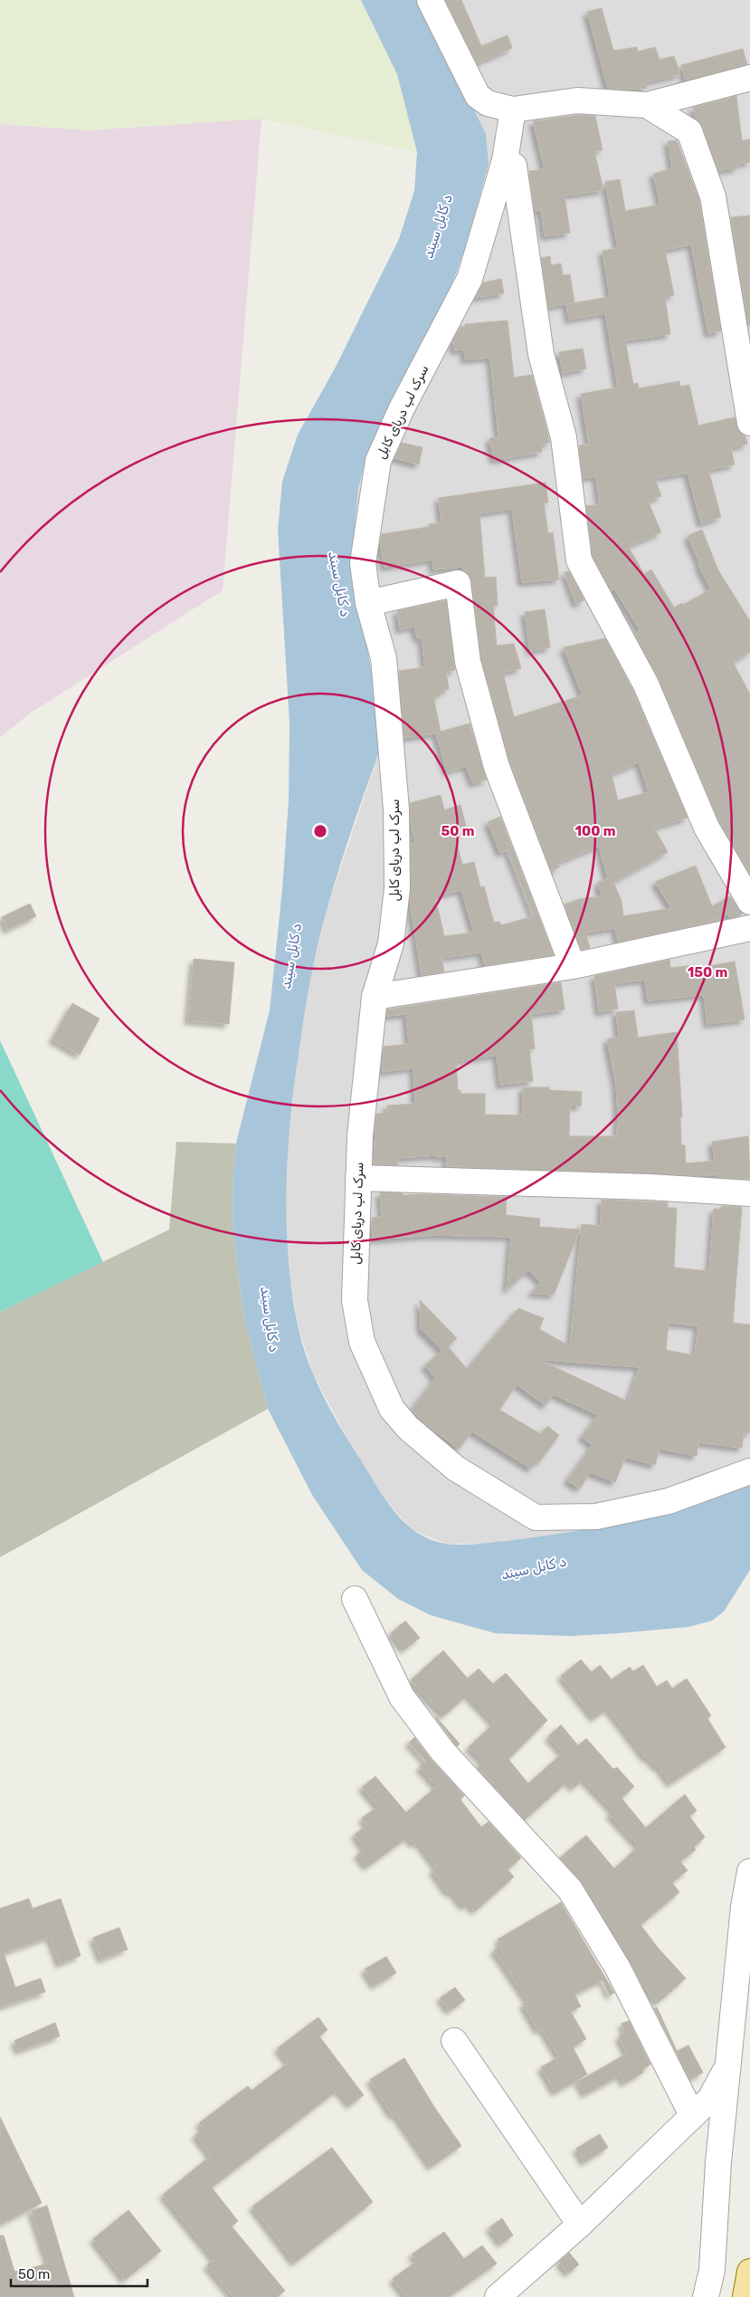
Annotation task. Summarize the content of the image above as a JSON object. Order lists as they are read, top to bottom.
{
  "streets": {
    "street": ["سرک لبِ دریای کابل"]
  },
  "water": ["د کابل سيند"],
  "scale_bar": "50 m",
  "rings": ["50 m", "100 m", "150 m"]
}
